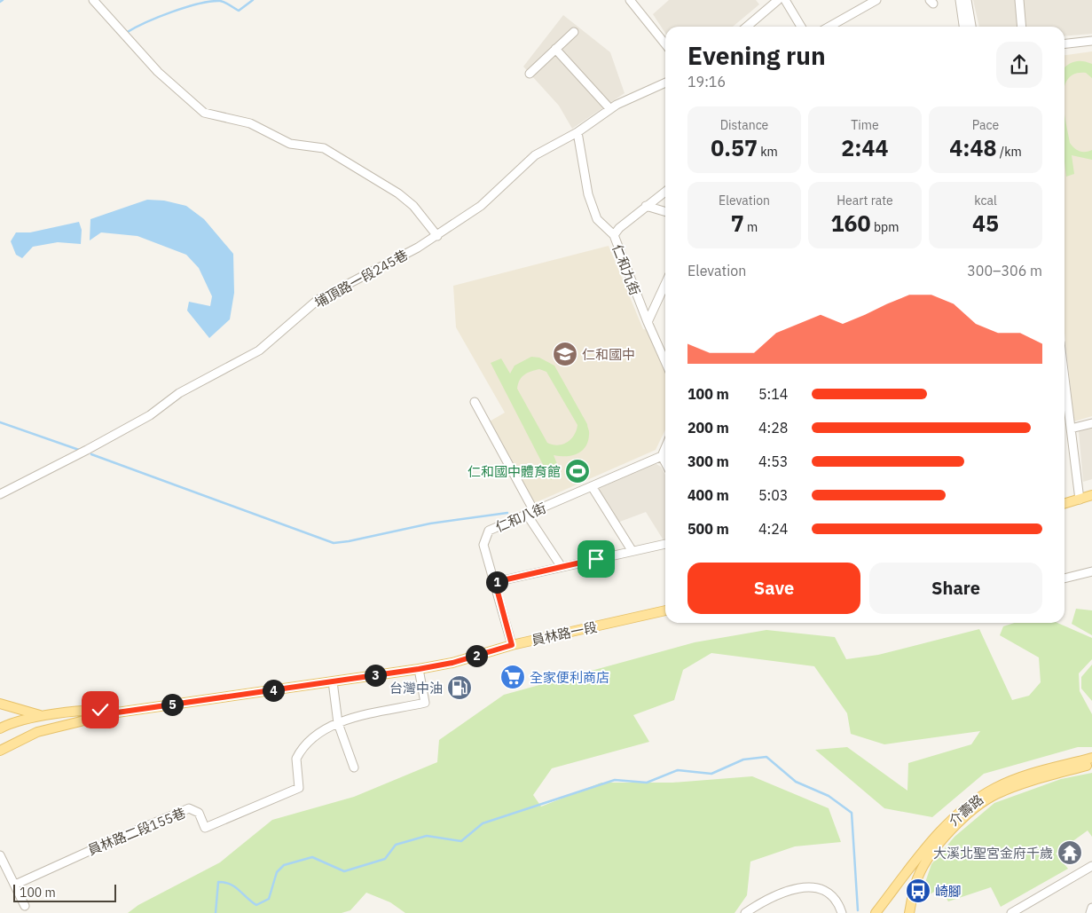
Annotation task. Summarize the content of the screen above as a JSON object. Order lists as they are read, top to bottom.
{
  "streets": {
    "main road": ["員林路一段", "介壽路"],
    "street": [
      "仁和九街",
      "埔頂路一段245巷",
      "仁和八街",
      "員林路二段155巷"
    ]
  },
  "crossings": [
    ["仁和八街", "員林路一段"]
  ],
  "places": {
    "school or university": ["仁和國中"],
    "sports": ["仁和國中體育館"],
    "supermarket": ["全家便利商店"],
    "fuel station": ["台灣中油"],
    "temple": ["大溪北聖宮金府千歲"],
    "bus stop": ["崎腳"]
  },
  "scale_bar": "100 m",
  "page": {
    "heading": ["Evening run", "19:16"],
    "stats": [
      ["Distance", "0.57 km"],
      ["Time", "2:44"],
      ["Pace", "4:48 /km"],
      ["Elevation", "7 m"],
      ["Heart rate", "160 bpm"],
      ["kcal", "45"]
    ],
    "chart": ["Elevation", "300–306 m"],
    "list": [
      {
        "name": "100 m",
        "note": "5:14"
      },
      {
        "name": "200 m",
        "note": "4:28"
      },
      {
        "name": "300 m",
        "note": "4:53"
      },
      {
        "name": "400 m",
        "note": "5:03"
      },
      {
        "name": "500 m",
        "note": "4:24"
      }
    ],
    "buttons": ["Save", "Share"],
    "pins": [
      "1",
      "2",
      "3",
      "4",
      "5"
    ],
    "scale": "100 m"
  }
}
